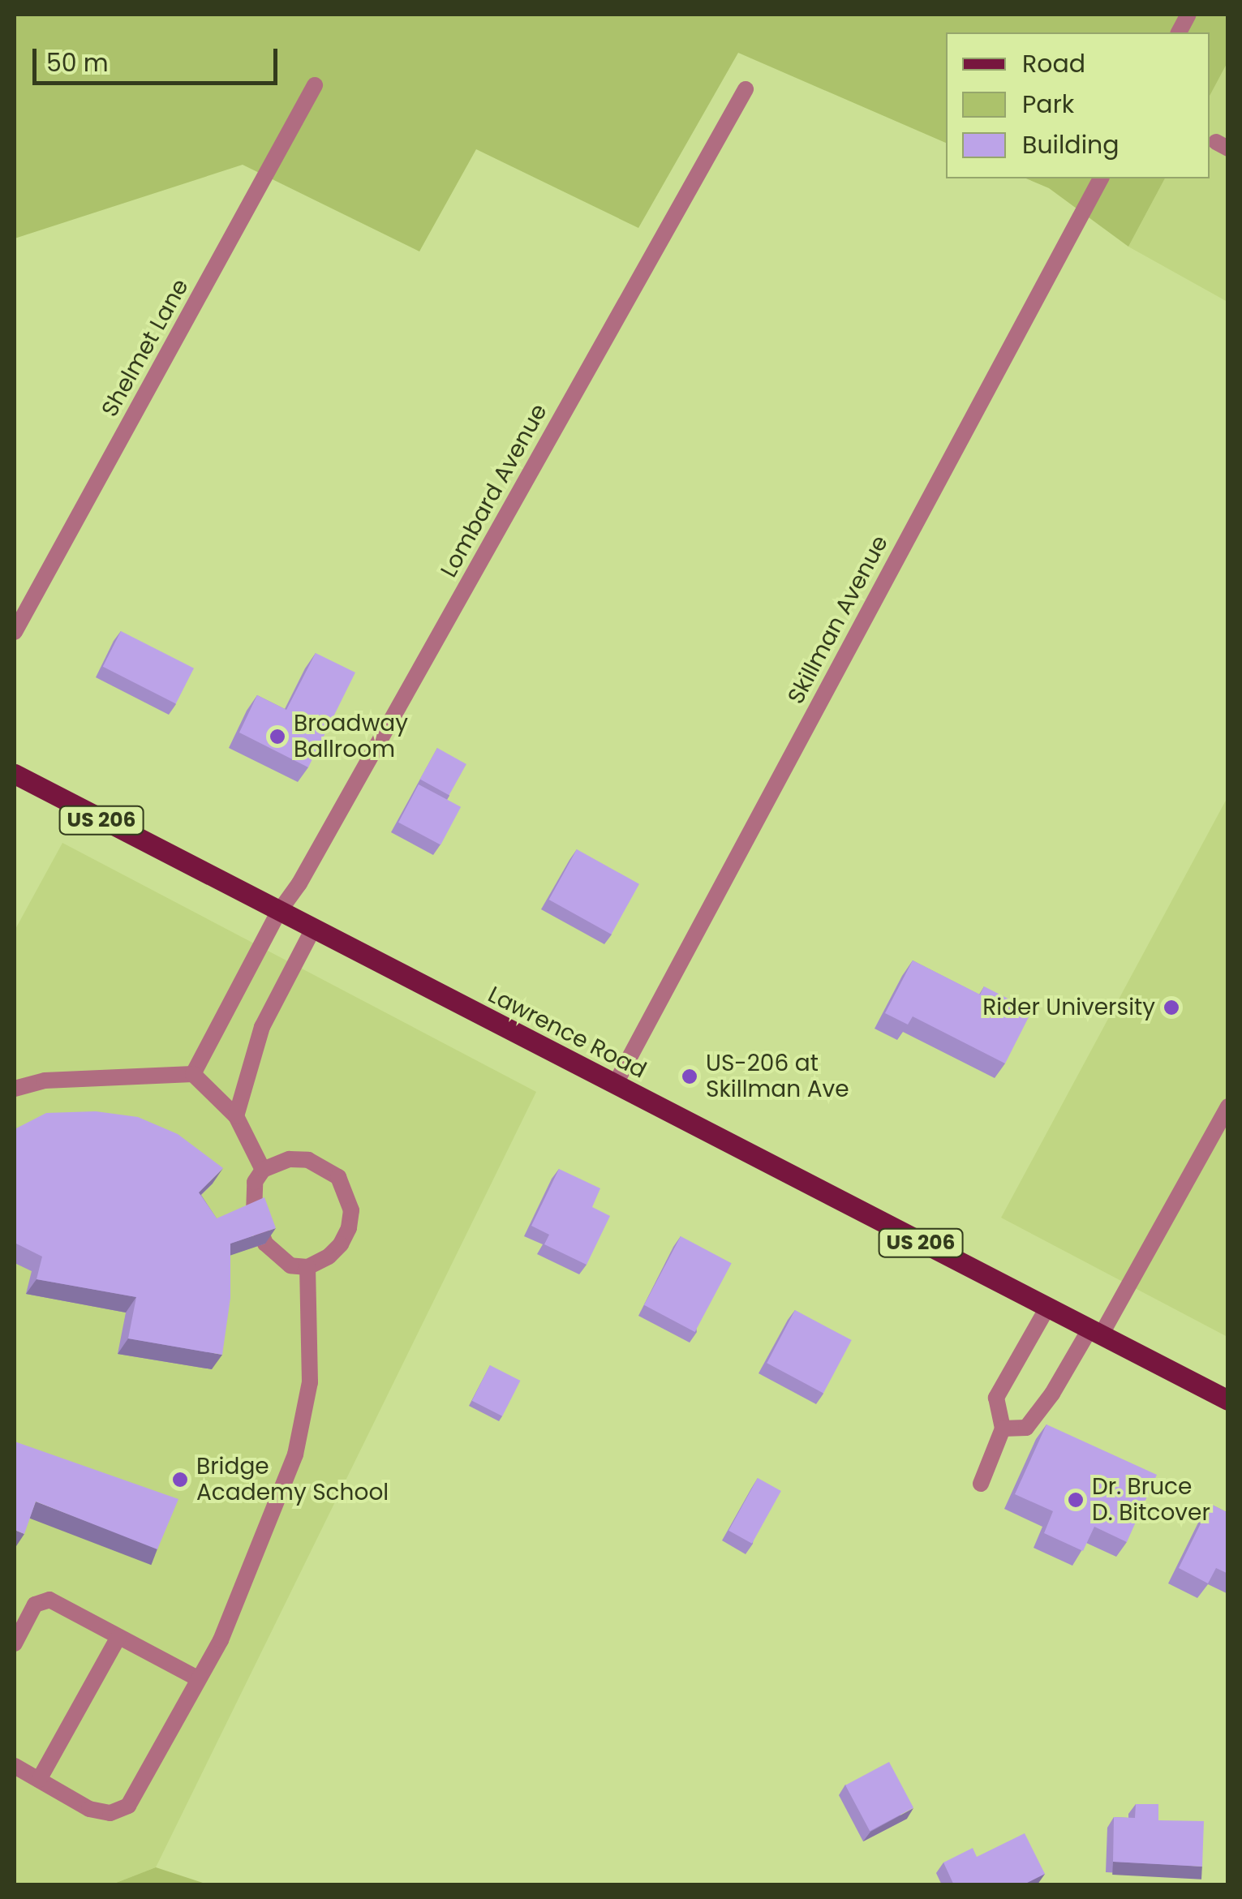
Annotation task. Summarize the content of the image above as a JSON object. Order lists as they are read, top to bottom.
{
  "streets": {
    "main road": ["US 206", "Lawrence Road"],
    "street": ["Shelmet Lane", "Lombard Avenue", "Skillman Avenue"]
  },
  "crossings": [
    ["Lombard Avenue", "Lawrence Road"],
    ["Skillman Avenue", "Lawrence Road"]
  ],
  "places": [
    "Broadway Ballroom",
    "Rider University",
    "US-206 at Skillman Ave",
    "Bridge Academy School",
    "Dr. Bruce D. Bitcover"
  ],
  "legend": ["Road", "Park", "Building"],
  "scale_bar": "50 m"
}
